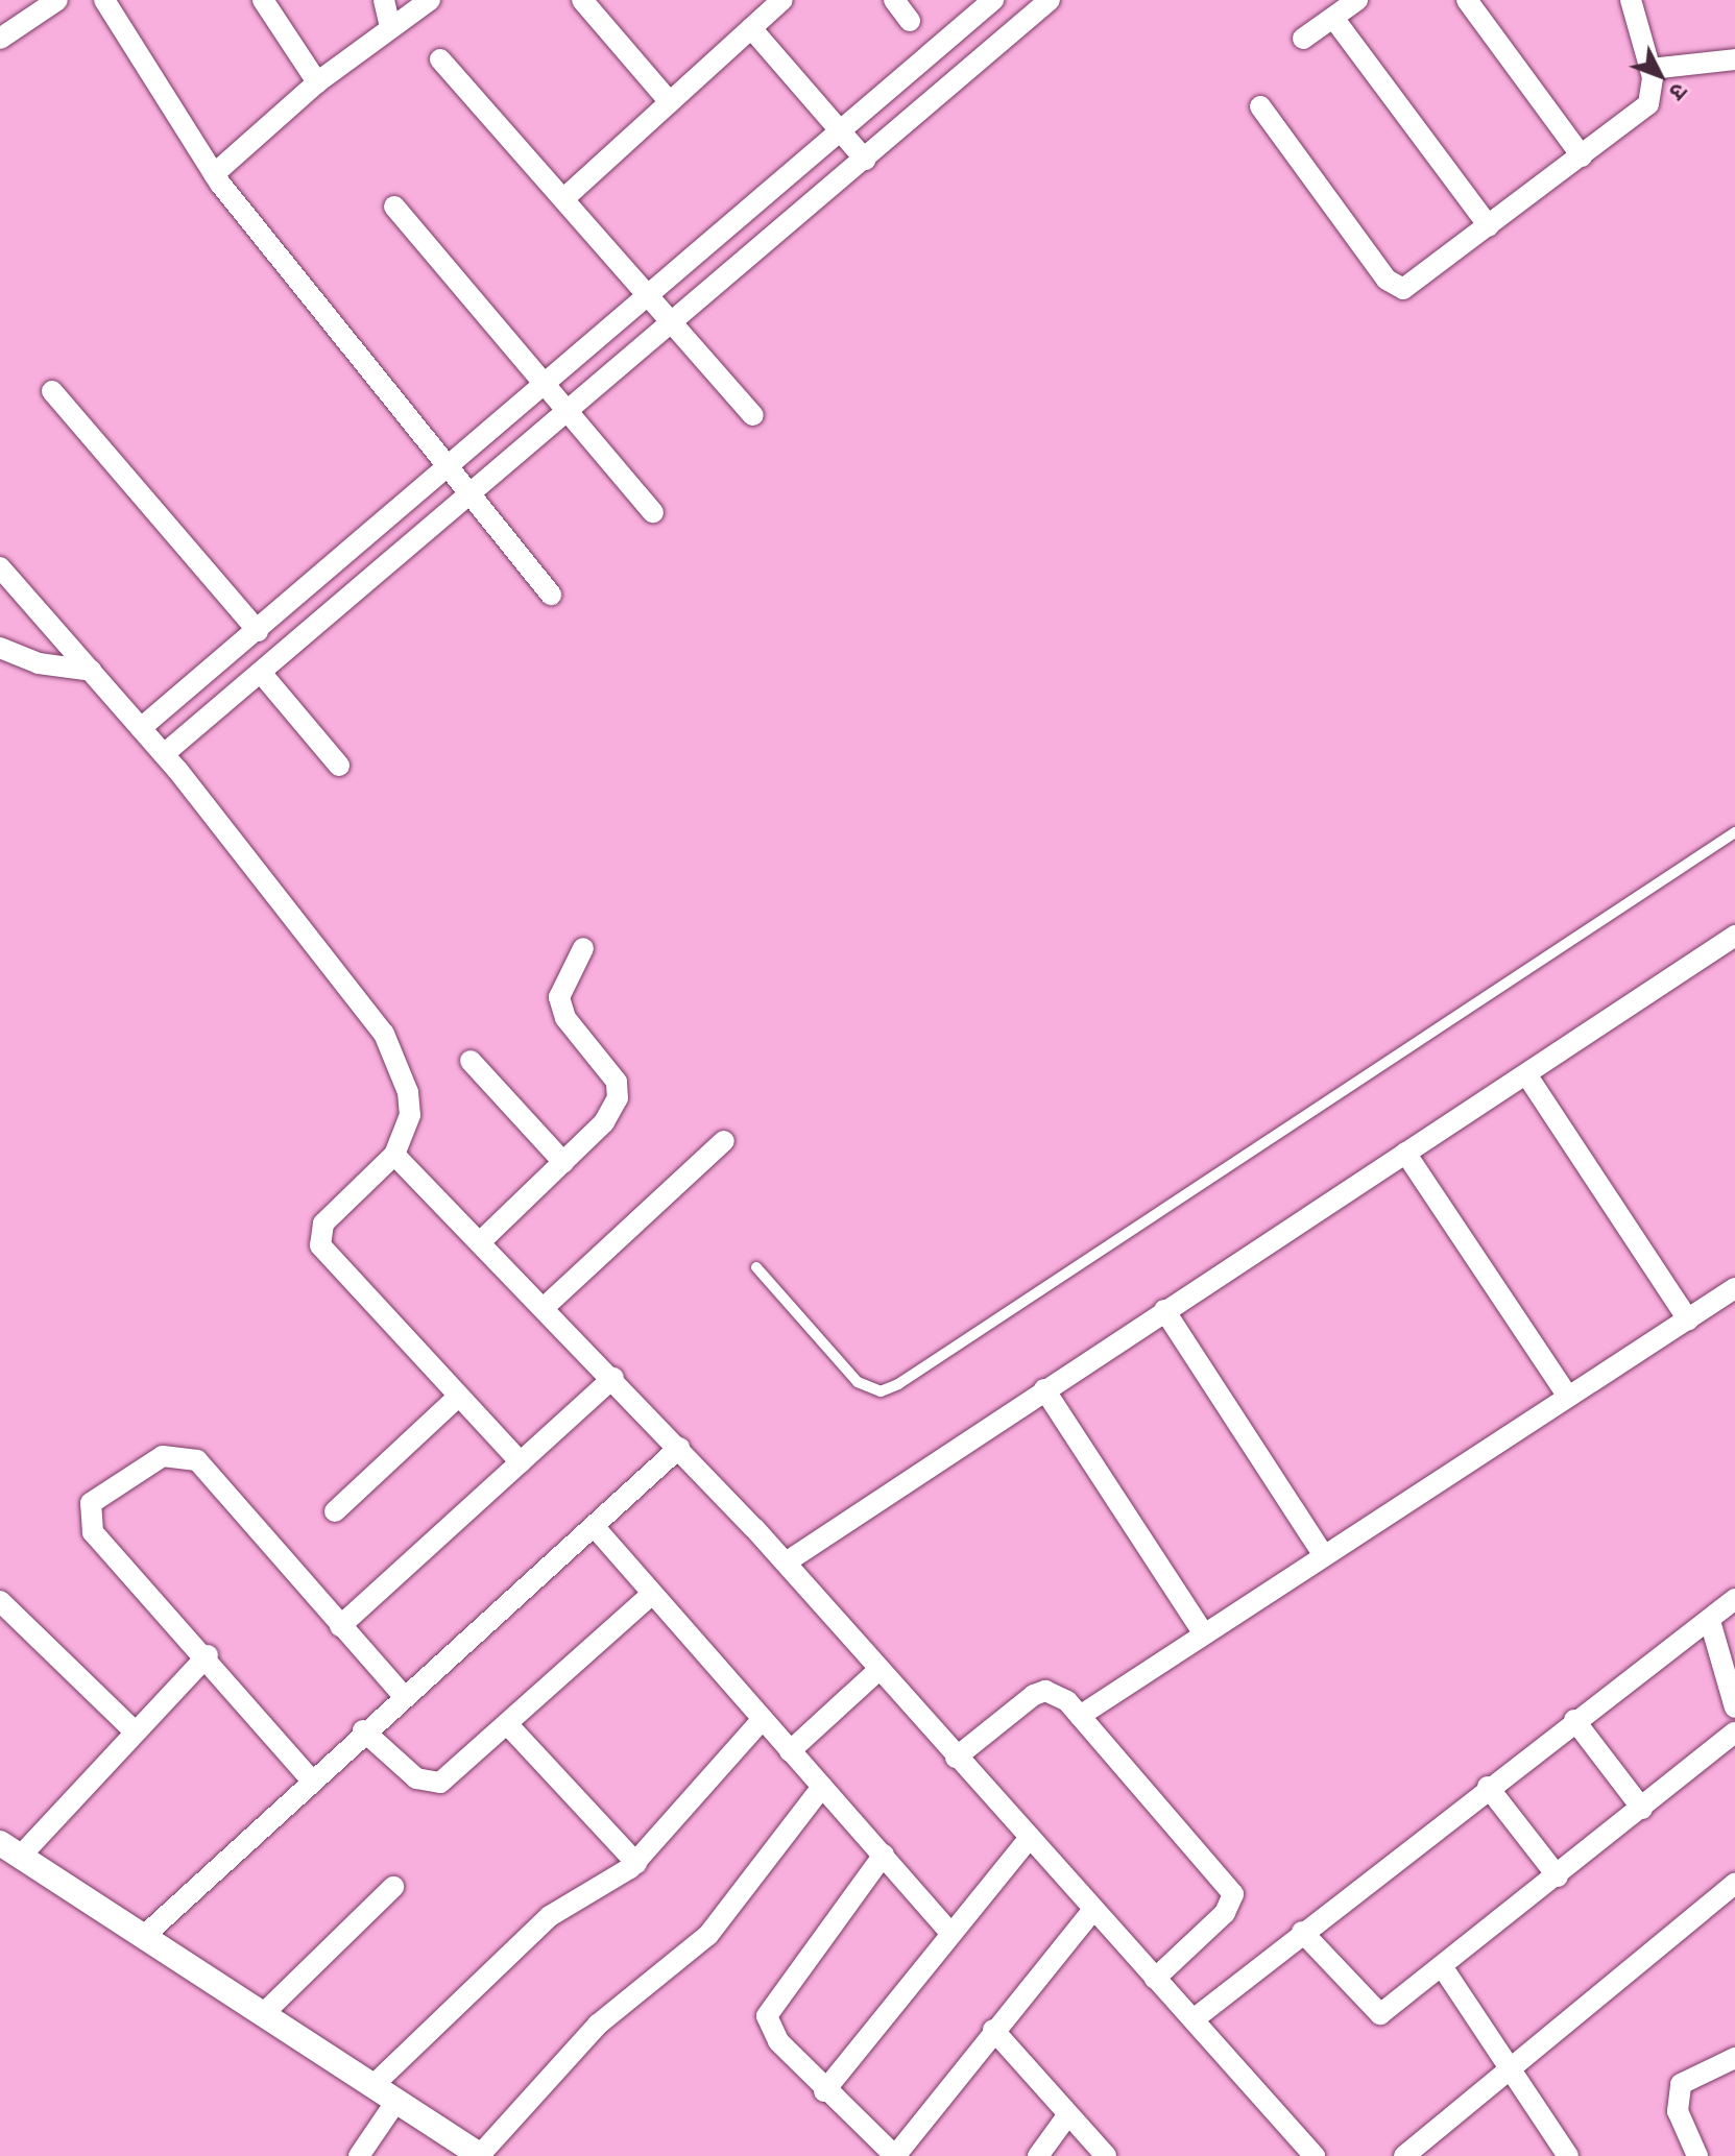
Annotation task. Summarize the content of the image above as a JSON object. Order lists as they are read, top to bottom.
{
  "north": "bottom right"
}
